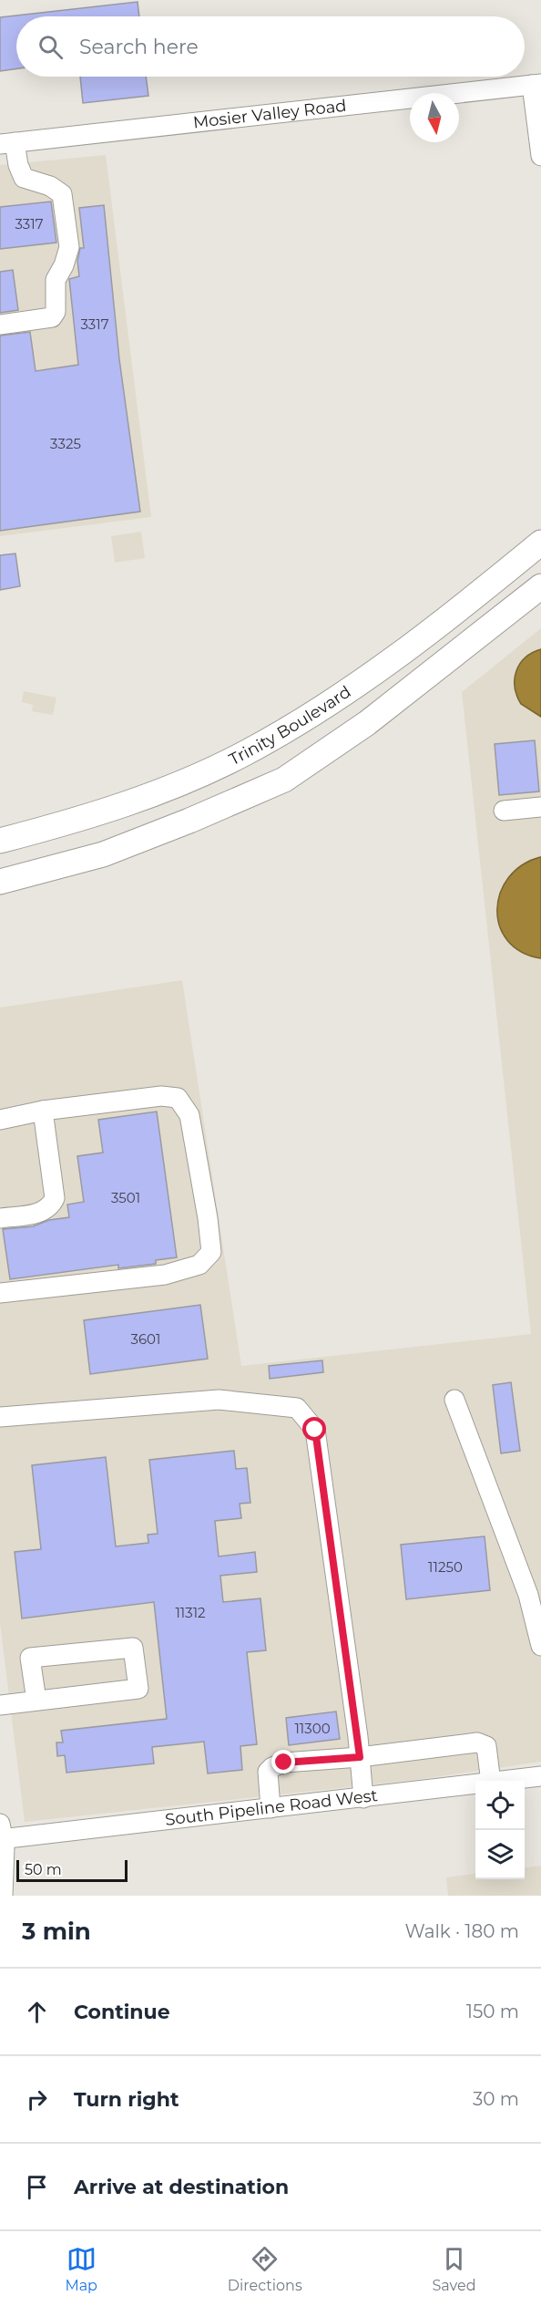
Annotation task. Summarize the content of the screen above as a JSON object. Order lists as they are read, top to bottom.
{
  "streets": {
    "main road": ["Trinity Boulevard"],
    "street": ["Mosier Valley Road", "South Pipeline Road West"]
  },
  "house_numbers": [
    "3317",
    "3317",
    "3325",
    "3501",
    "3601",
    "11250",
    "11312",
    "11300"
  ],
  "scale_bar": "50 m",
  "north": "bottom",
  "page": {
    "search": "Search here",
    "scale": "50 m",
    "heading": ["3 min", "Walk · 180 m"],
    "list": [
      ["Continue", "150 m"],
      ["Turn right", "30 m"],
      "Arrive at destination"
    ],
    "nav": ["Map", "Directions", "Saved"]
  }
}
